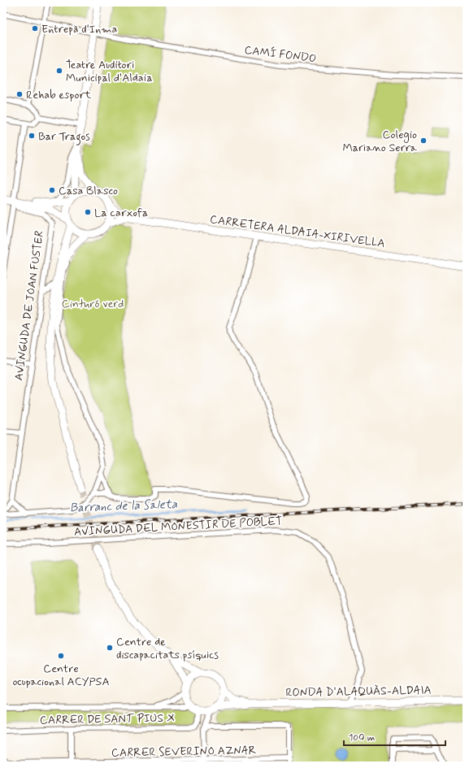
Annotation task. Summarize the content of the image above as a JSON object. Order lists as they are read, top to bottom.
{
  "streets": {
    "street": [
      "CAMÍ FONDO",
      "CARRETERA ALDAIA-XIRIVELLA",
      "AVINGUDA DE JOAN FUSTER",
      "AVINGUDA DEL MONESTIR DE POBLET",
      "RONDA D'ALAQUÀS-ALDAIA",
      "CARRER DE SANT PIUS X",
      "CARRER SEVERINO AZNAR"
    ]
  },
  "crossings": [
    ["AVINGUDA DEL MONESTIR DE POBLET", "RONDA D'ALAQUÀS-ALDAIA"],
    ["RONDA D'ALAQUÀS-ALDAIA", "CARRER DE SANT PIUS X"]
  ],
  "water": ["Barranc de la Saleta"],
  "parks": ["Cinturó verd"],
  "places": [
    "Entrepà d'Inma",
    "Teatre Auditori Municipal d'Aldaia",
    "Rehab esport",
    "Bar Tragos",
    "Colegio Mariano Serra",
    "Casa Blasco",
    "La carxofa",
    "Centre de discapacitats psíquics",
    "Centre ocupacional ACYPSA"
  ],
  "scale_bar": "100 m"
}
